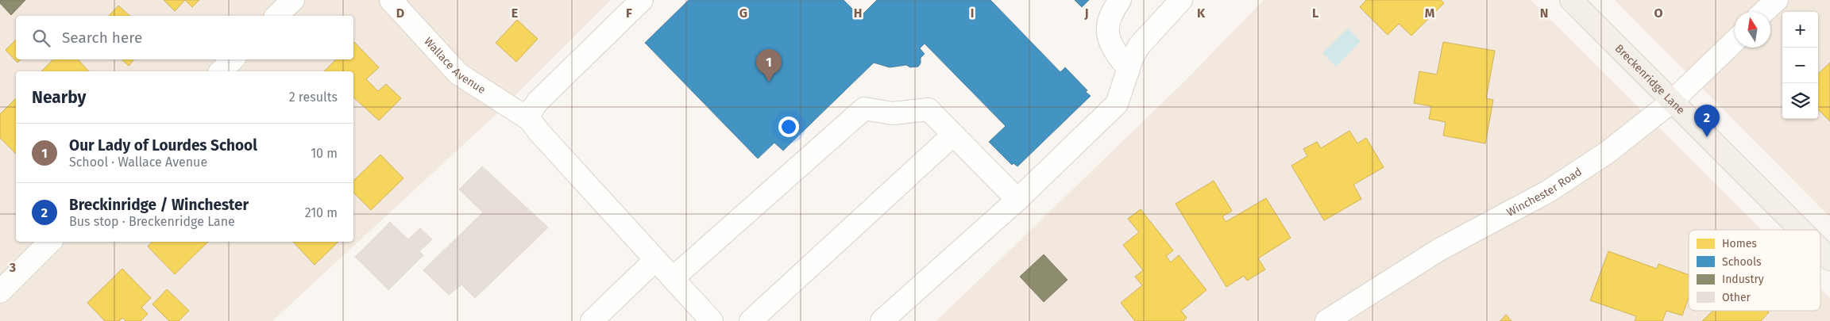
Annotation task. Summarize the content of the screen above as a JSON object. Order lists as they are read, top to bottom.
{
  "streets": {
    "main road": ["Breckenridge Lane"],
    "street": ["Wallace Avenue", "Winchester Road"]
  },
  "crossings": [
    ["Breckenridge Lane", "Winchester Road"]
  ],
  "legend": [
    "Homes",
    "Schools",
    "Industry",
    "Other"
  ],
  "north": "top",
  "page": {
    "map_buttons": ["+", "−"],
    "search": "Search here",
    "pins": ["1", "2"],
    "heading": ["Nearby", "2 results"],
    "list": [
      {
        "mark": "1",
        "name": "Our Lady of Lourdes School",
        "note": "School · Wallace Avenue",
        "value": "10 m"
      },
      {
        "mark": "2",
        "name": "Breckinridge / Winchester",
        "note": "Bus stop · Breckenridge Lane",
        "value": "210 m"
      }
    ]
  },
  "grid": {
    "columns": [
      "D",
      "E",
      "F",
      "G",
      "H",
      "I",
      "J",
      "K",
      "L",
      "M",
      "N",
      "O"
    ],
    "rows": ["3"]
  }
}
